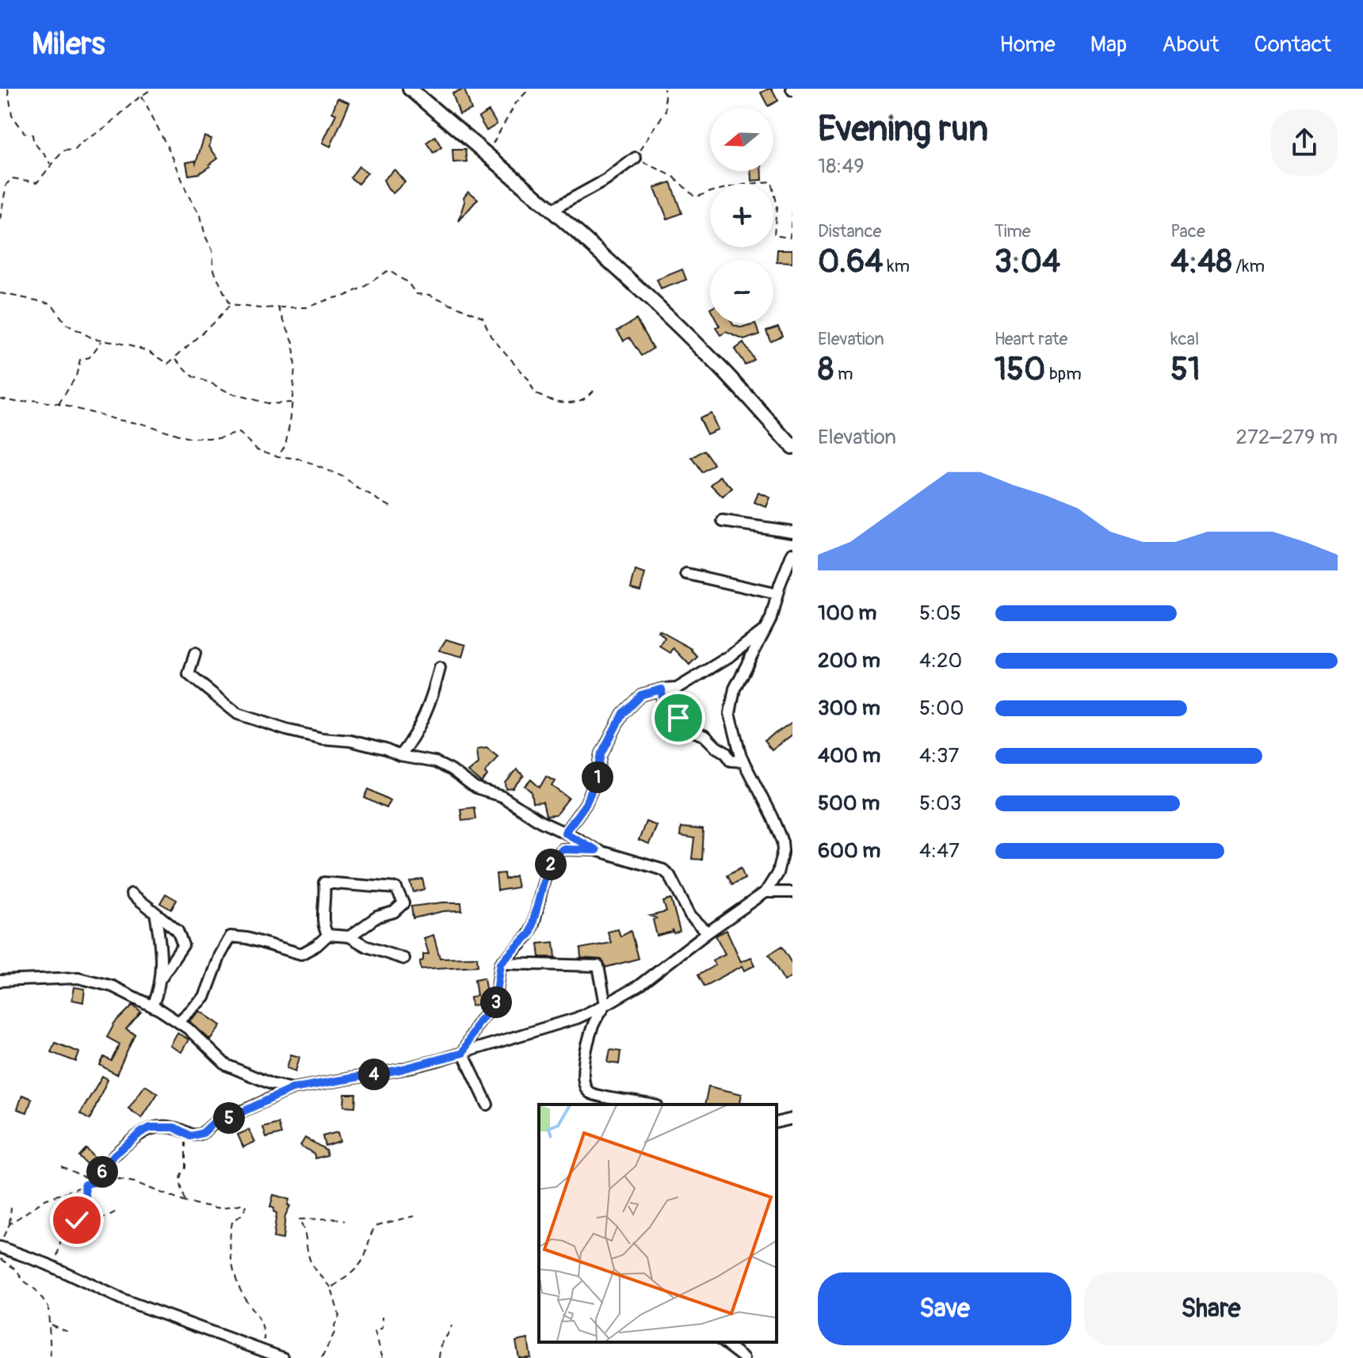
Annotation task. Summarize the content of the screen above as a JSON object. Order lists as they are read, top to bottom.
{
  "north": "left",
  "page": {
    "header": "Milers",
    "nav": [
      "Home",
      "Map",
      "About",
      "Contact"
    ],
    "heading": ["Evening run", "18:49"],
    "map_buttons": ["+", "−"],
    "stats": [
      ["Distance", "0.64 km"],
      ["Time", "3:04"],
      ["Pace", "4:48 /km"],
      ["Elevation", "8 m"],
      ["Heart rate", "150 bpm"],
      ["kcal", "51"]
    ],
    "chart": ["Elevation", "272–279 m"],
    "list": [
      {
        "name": "100 m",
        "note": "5:05"
      },
      {
        "name": "200 m",
        "note": "4:20"
      },
      {
        "name": "300 m",
        "note": "5:00"
      },
      {
        "name": "400 m",
        "note": "4:37"
      },
      {
        "name": "500 m",
        "note": "5:03"
      },
      {
        "name": "600 m",
        "note": "4:47"
      }
    ],
    "pins": [
      "1",
      "2",
      "3",
      "4",
      "5",
      "6"
    ],
    "buttons": ["Save", "Share"]
  }
}
